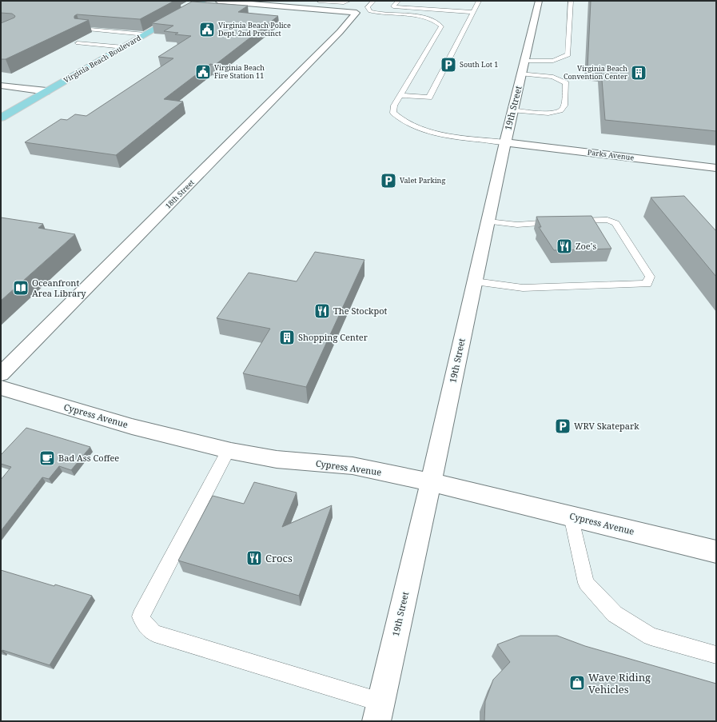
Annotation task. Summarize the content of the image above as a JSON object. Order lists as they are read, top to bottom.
{
  "streets": {
    "main road": ["Virginia Beach Boulevard"],
    "street": [
      "19th Street",
      "Parks Avenue",
      "18th Street",
      "Cypress Avenue"
    ]
  },
  "crossings": [
    ["19th Street", "Parks Avenue"],
    ["19th Street", "Cypress Avenue"]
  ],
  "places": {
    "public building": ["Virginia Beach Police Dept. 2nd Precinct", "Virginia Beach Fire Station 11"],
    "parking": ["South Lot 1", "Valet Parking", "WRV Skatepark"],
    "building": ["Virginia Beach Convention Center", "Shopping Center"],
    "restaurant": ["Zoe's", "The Stockpot", "Crocs"],
    "library": ["Oceanfront Area Library"],
    "cafe": ["Bad Ass Coffee"],
    "shop": ["Wave Riding Vehicles"]
  }
}
